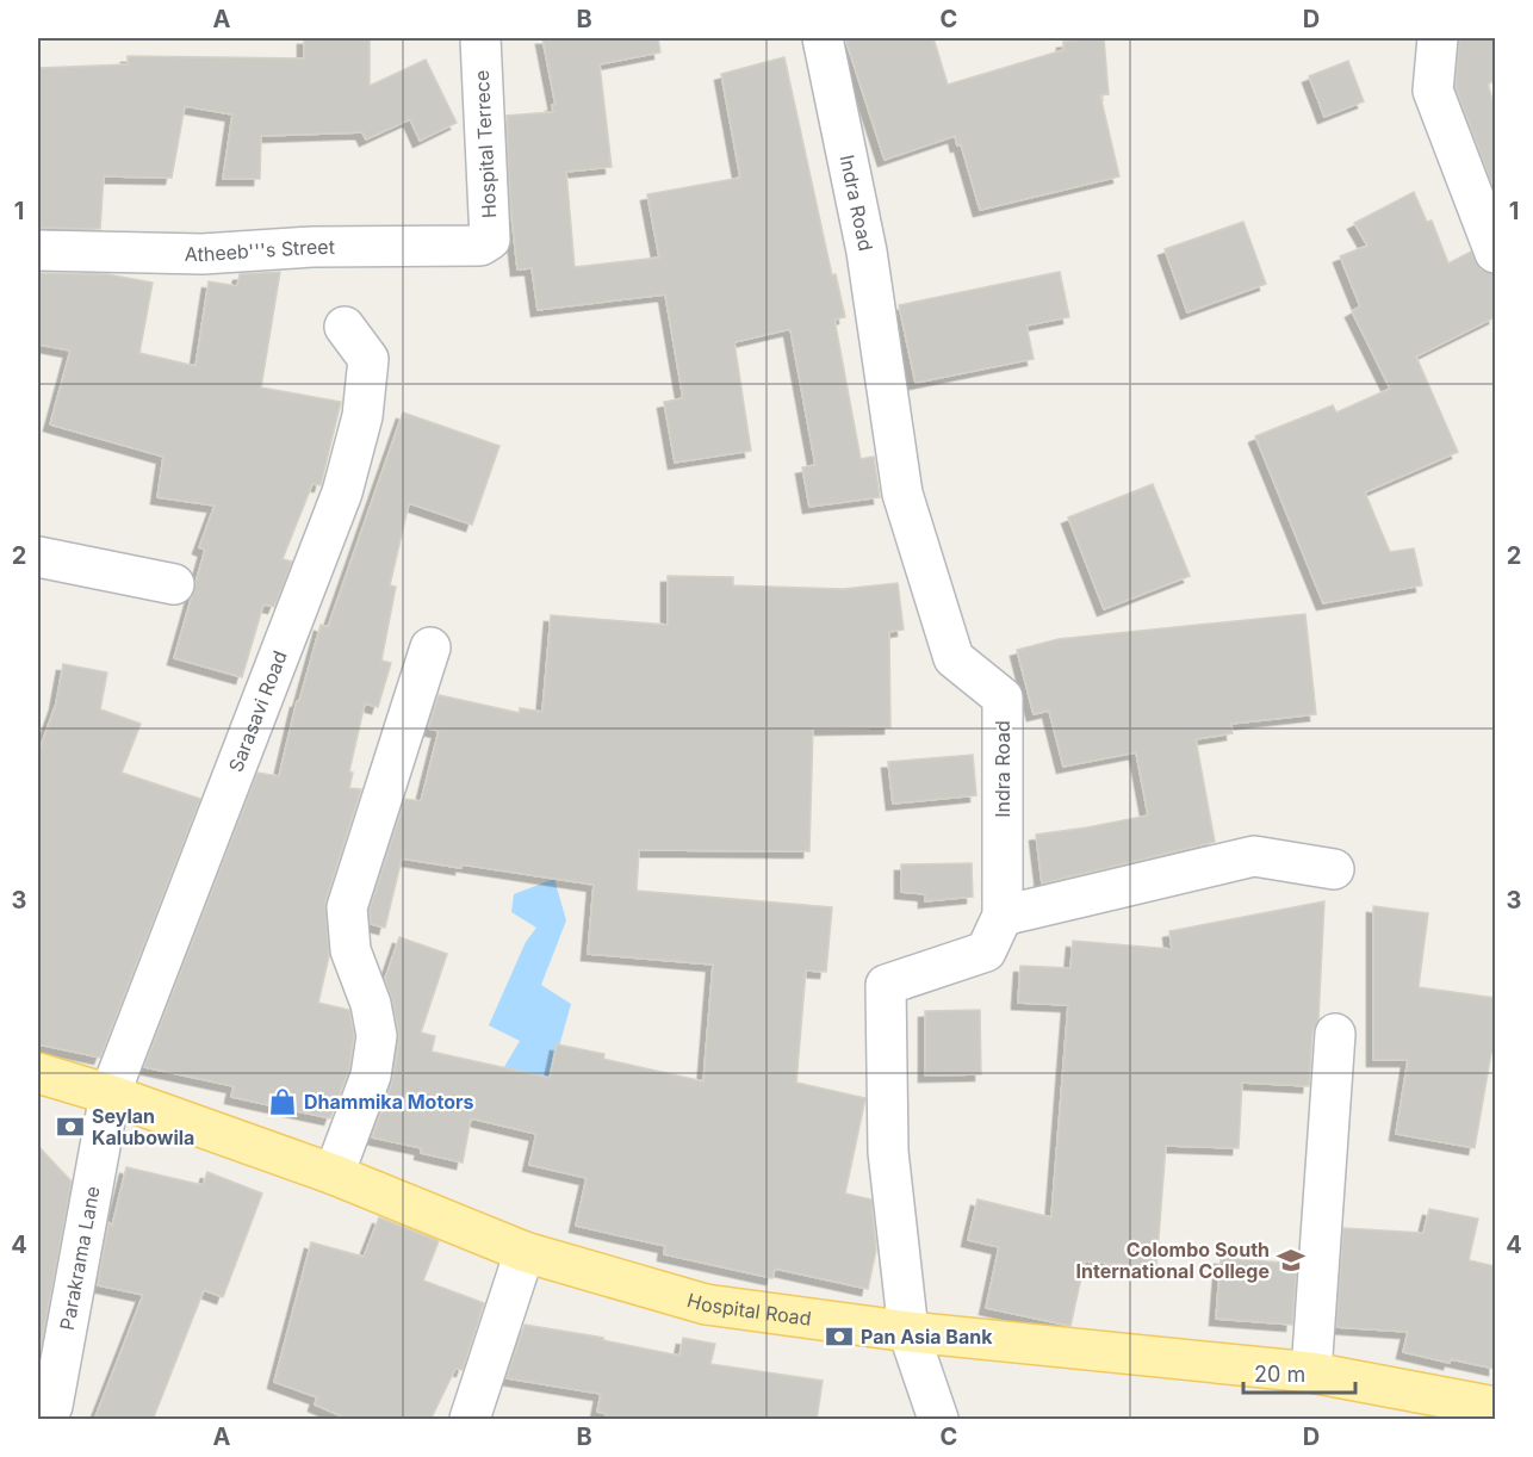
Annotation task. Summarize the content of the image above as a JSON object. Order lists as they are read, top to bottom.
{
  "streets": {
    "main road": ["Hospital Road"],
    "street": [
      "Hospital Terrece",
      "Indra Road",
      "Atheeb'''s Street",
      "Sarasavi Road",
      "Parakrama Lane"
    ]
  },
  "crossings": [
    ["Hospital Terrece", "Atheeb'''s Street"],
    ["Indra Road", "Hospital Road"],
    ["Sarasavi Road", "Parakrama Lane"],
    ["Sarasavi Road", "Hospital Road"],
    ["Parakrama Lane", "Hospital Road"]
  ],
  "places": {
    "shop": ["Dhammika Motors"],
    "bank": ["Seylan Kalubowila", "Pan Asia Bank"],
    "school or university": ["Colombo South International College"]
  },
  "scale_bar": "20 m",
  "grid": {
    "columns": [
      "A",
      "B",
      "C",
      "D"
    ],
    "rows": [
      "1",
      "2",
      "3",
      "4"
    ]
  }
}
